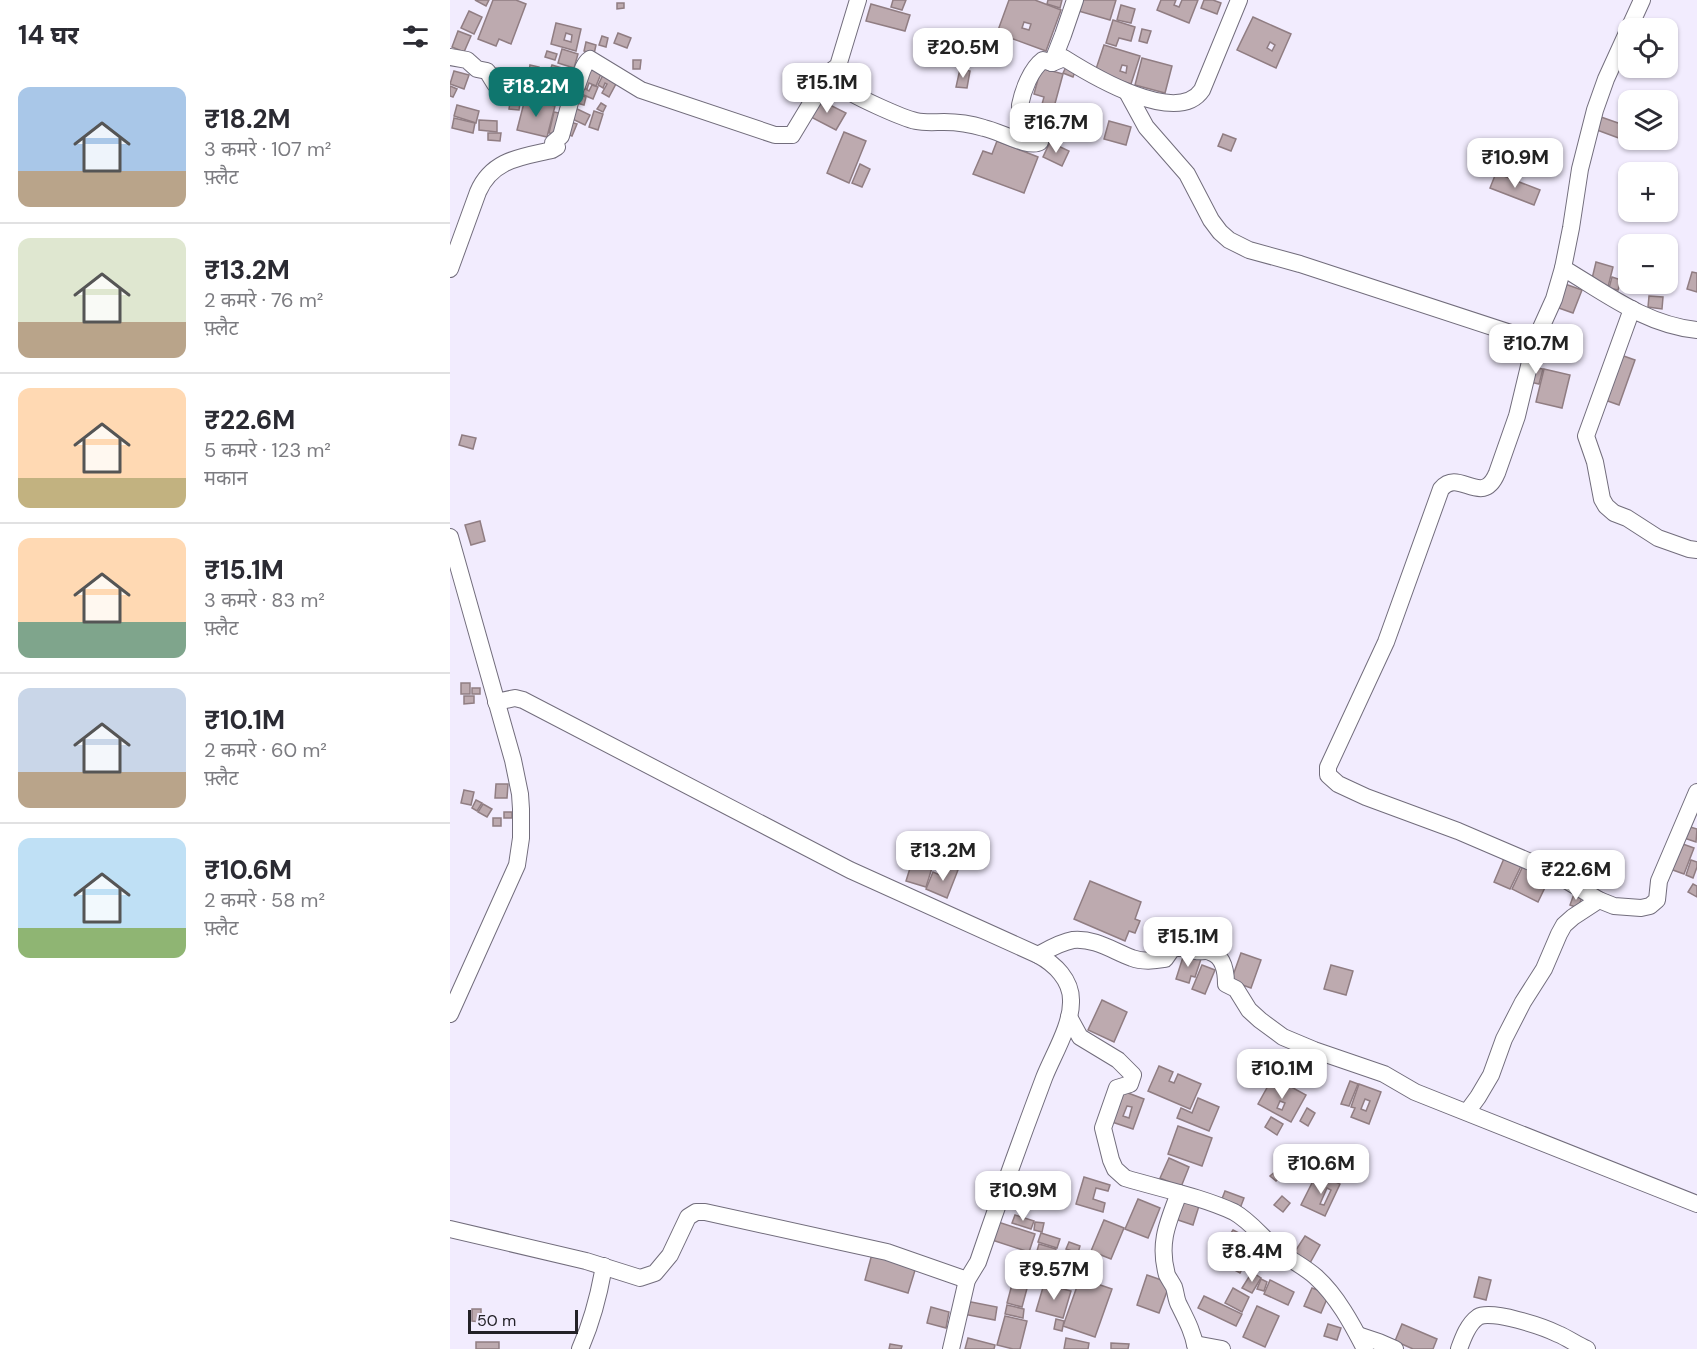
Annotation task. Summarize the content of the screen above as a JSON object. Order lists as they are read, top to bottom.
{
  "scale_bar": "50 m",
  "page": {
    "heading": "14 घर",
    "map_buttons": ["+", "−"],
    "price": [
      "₹20.5M",
      "₹15.1M",
      "₹18.2M",
      "₹16.7M",
      "₹10.9M",
      "₹10.7M",
      "₹13.2M",
      "₹22.6M",
      "₹15.1M",
      "₹10.1M",
      "₹10.6M",
      "₹10.9M",
      "₹8.4M",
      "₹9.57M"
    ],
    "list": [
      {
        "name": "₹18.2M",
        "note": "3 कमरे · 107 m² · फ़्लैट"
      },
      {
        "name": "₹13.2M",
        "note": "2 कमरे · 76 m² · फ़्लैट"
      },
      {
        "name": "₹22.6M",
        "note": "5 कमरे · 123 m² · मकान"
      },
      {
        "name": "₹15.1M",
        "note": "3 कमरे · 83 m² · फ़्लैट"
      },
      {
        "name": "₹10.1M",
        "note": "2 कमरे · 60 m² · फ़्लैट"
      },
      {
        "name": "₹10.6M",
        "note": "2 कमरे · 58 m² · फ़्लैट"
      }
    ],
    "scale": "50 m"
  }
}
